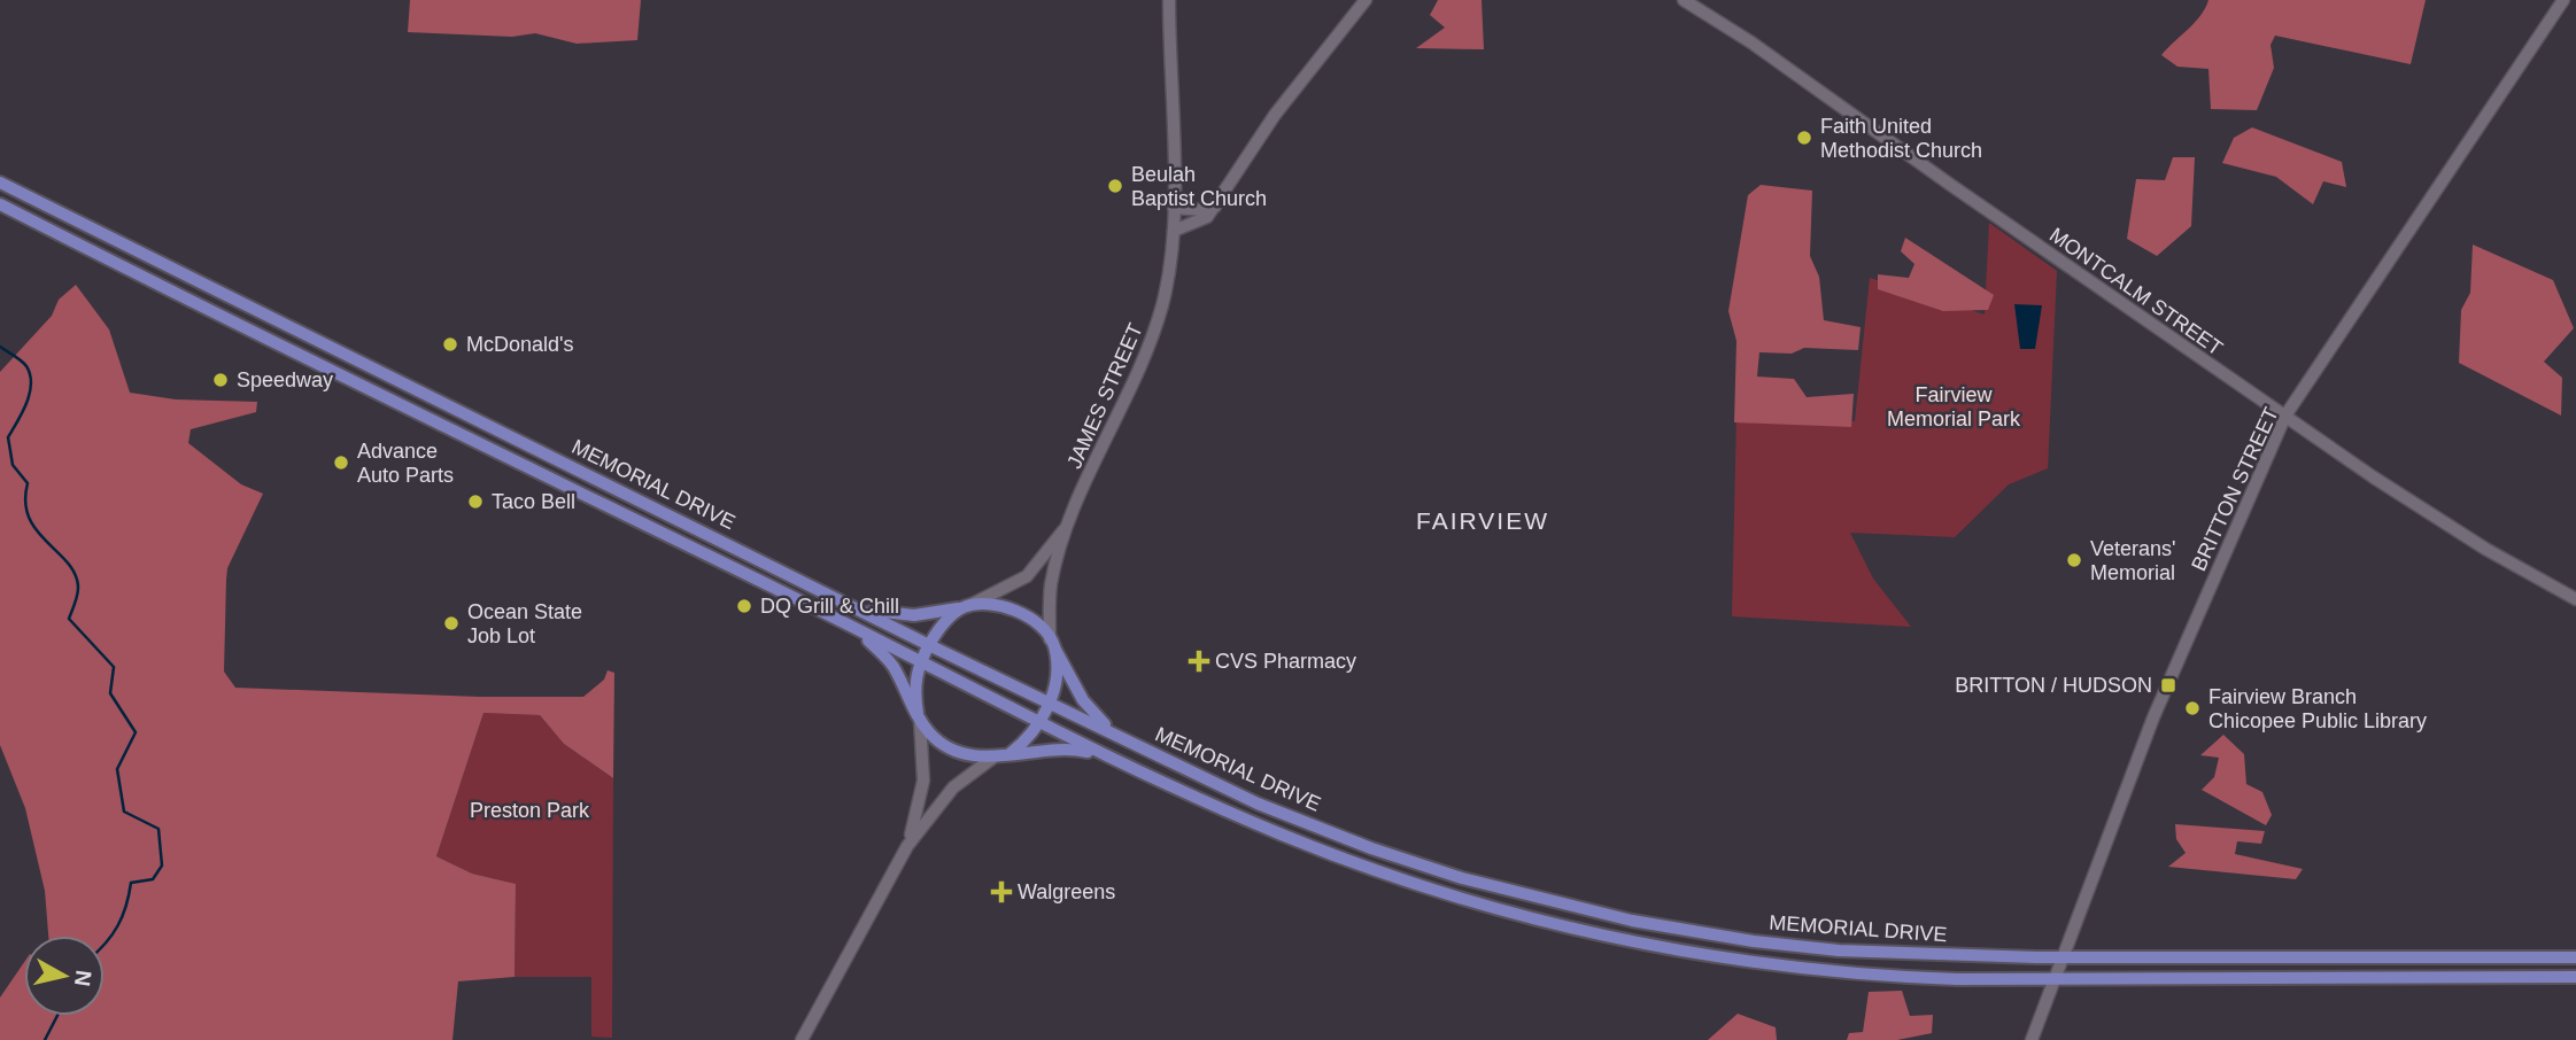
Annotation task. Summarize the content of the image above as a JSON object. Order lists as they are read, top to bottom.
{
  "streets": {
    "main road": [
      "MONTCALM STREET",
      "JAMES STREET",
      "MEMORIAL DRIVE",
      "BRITTON STREET"
    ]
  },
  "crossings": [
    ["MONTCALM STREET", "BRITTON STREET"],
    ["MEMORIAL DRIVE", "BRITTON STREET"]
  ],
  "districts": ["FAIRVIEW"],
  "parks": ["Fairview Memorial Park", "Preston Park"],
  "places": {
    "other": [
      "Faith United Methodist Church",
      "Beulah Baptist Church",
      "McDonald's",
      "Speedway",
      "Advance Auto Parts",
      "Taco Bell",
      "Veterans' Memorial",
      "DQ Grill & Chill",
      "Ocean State Job Lot",
      "Fairview Branch Chicopee Public Library"
    ],
    "health": ["CVS Pharmacy", "Walgreens"],
    "transit": ["BRITTON / HUDSON"]
  },
  "north": "right"
}
